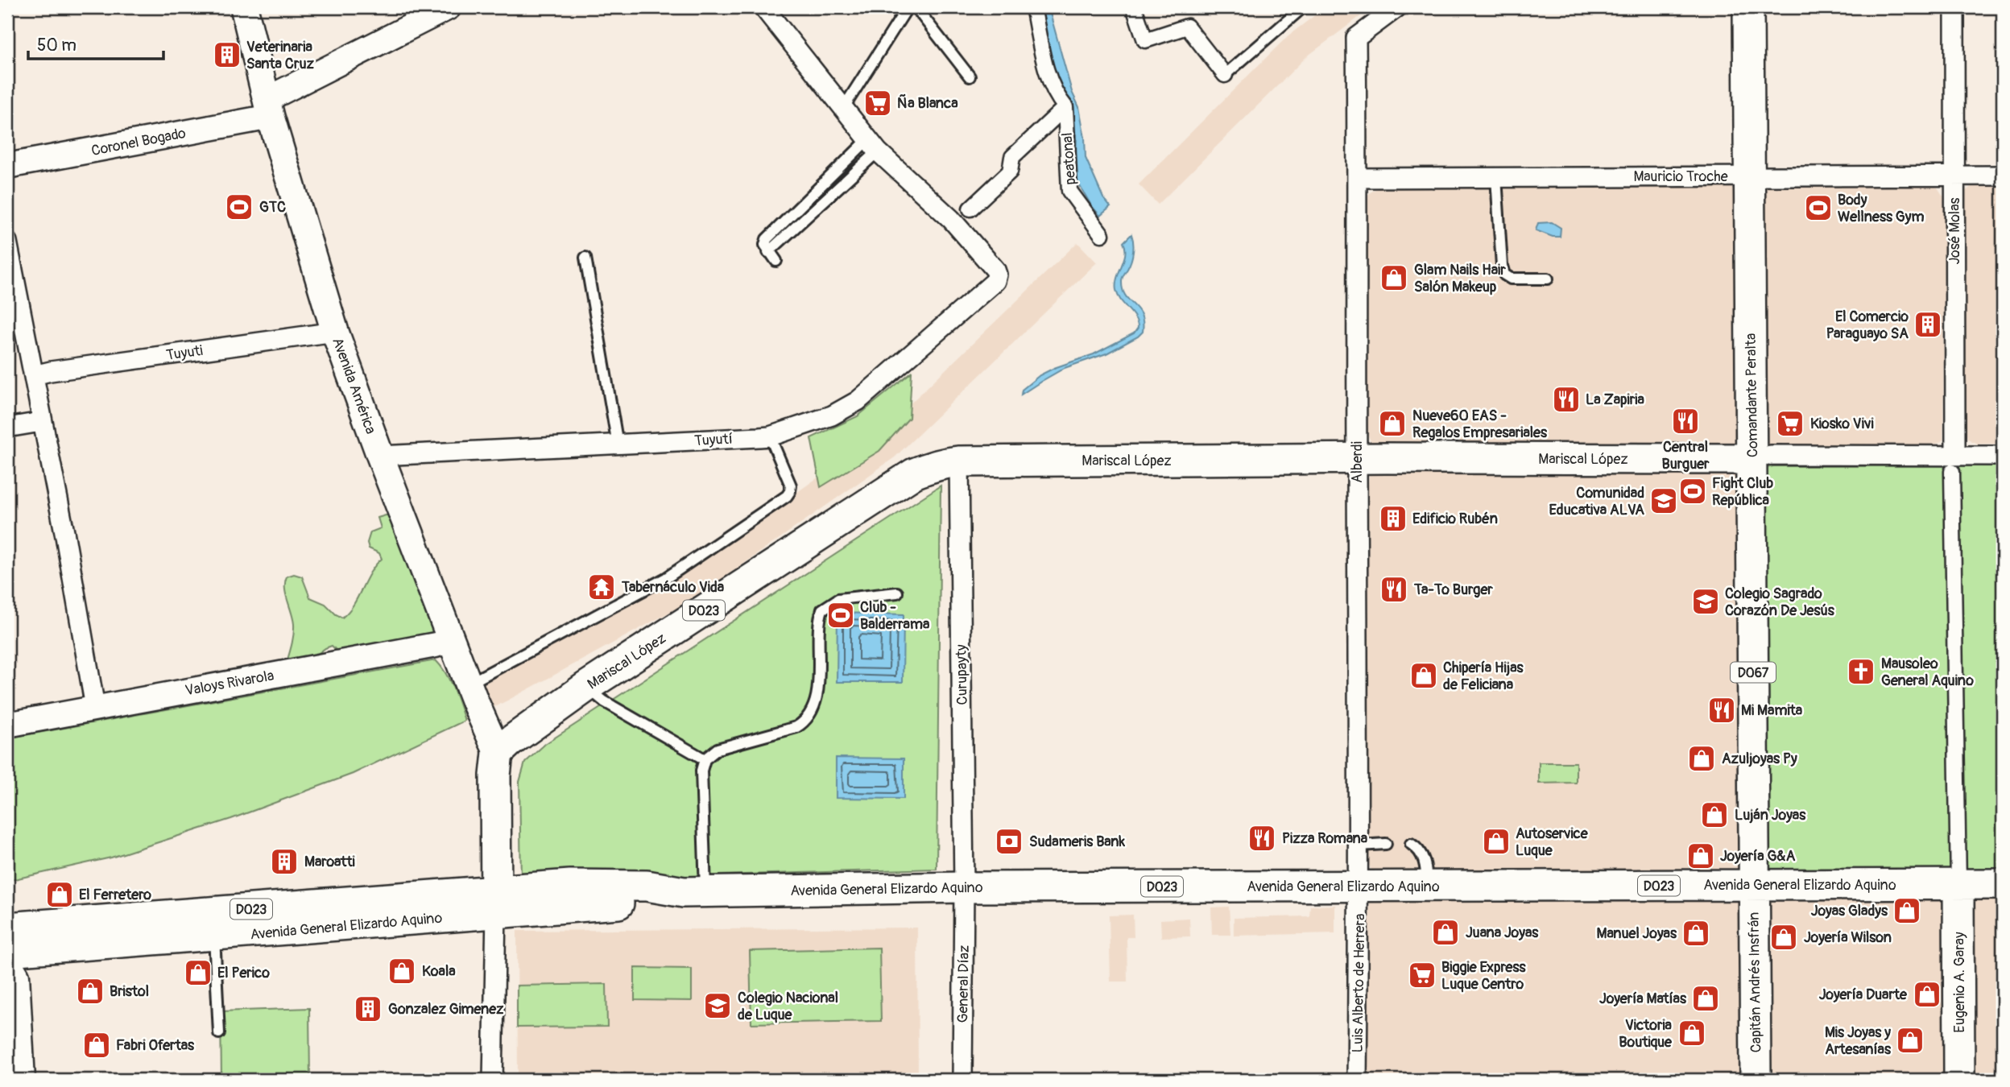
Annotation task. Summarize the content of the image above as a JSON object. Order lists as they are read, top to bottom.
{
  "streets": {
    "main road": [
      "Avenida América",
      "Comandante Peralta",
      "Mariscal López",
      "D023",
      "D067",
      "Avenida General Elizardo Aquino",
      "Capitán Andrés Insfrán",
      "Eugenio A. Garay"
    ],
    "street": [
      "Coronel Bogado",
      "peatonal",
      "Mauricio Troche",
      "José Molas",
      "Tuyuti",
      "Tuyutí",
      "Alberdi",
      "Curupayty",
      "Valoys Rivarola",
      "Luis Alberto de Herrera",
      "General Díaz"
    ]
  },
  "crossings": [
    ["Coronel Bogado", "Avenida América"],
    ["Mauricio Troche", "José Molas"],
    ["Mauricio Troche", "Comandante Peralta"],
    ["Mauricio Troche", "Alberdi"],
    ["José Molas", "Mariscal López"],
    ["Tuyuti", "Avenida América"],
    ["Avenida América", "Tuyutí"],
    ["Avenida América", "Mariscal López"],
    ["Avenida América", "Valoys Rivarola"],
    ["Comandante Peralta", "Mariscal López"],
    ["Comandante Peralta", "Avenida General Elizardo Aquino"],
    ["Comandante Peralta", "Capitán Andrés Insfrán"],
    ["Mariscal López", "Alberdi"],
    ["Mariscal López", "Curupayty"],
    ["Alberdi", "Avenida General Elizardo Aquino"],
    ["Alberdi", "Luis Alberto de Herrera"],
    ["Curupayty", "Avenida General Elizardo Aquino"],
    ["Curupayty", "General Díaz"],
    ["Avenida General Elizardo Aquino", "Capitán Andrés Insfrán"],
    ["Avenida General Elizardo Aquino", "Eugenio A. Garay"],
    ["Avenida General Elizardo Aquino", "Luis Alberto de Herrera"],
    ["Avenida General Elizardo Aquino", "General Díaz"]
  ],
  "places": {
    "building": [
      "Veterinaria Santa Cruz",
      "El Comercio Paraguayo SA",
      "Edificio Rubén",
      "Maroatti",
      "Gonzalez Gimenez"
    ],
    "supermarket": ["Ña Blanca", "Kiosko Vivi", "Biggie Express Luque Centro"],
    "sports": [
      "GTC",
      "Body Wellness Gym",
      "Fight Club República",
      "Club - Balderrama"
    ],
    "shop": [
      "Glam Nails Hair Salón Makeup",
      "Nueve60 EAS - Regalos Empresariales",
      "Chipería Hijas de Feliciana",
      "Azuljoyas Py",
      "Luján Joyas",
      "Autoservice Luque",
      "Joyería G&A",
      "El Ferretero",
      "Joyas Gladys",
      "Juana Joyas",
      "Manuel Joyas",
      "Joyería Wilson",
      "Koala",
      "El Perico",
      "Bristol",
      "Joyería Duarte",
      "Joyería Matías",
      "Victoria Boutique",
      "Mis Joyas y Artesanías",
      "Fabri Ofertas"
    ],
    "restaurant": [
      "La Zapiria",
      "Central Burguer",
      "Ta-To Burger",
      "Mi Mamita",
      "Pizza Romana"
    ],
    "school or university": ["Comunidad Educativa ALVA", "Colegio Sagrado Corazón De Jesús", "Colegio Nacional de Luque"],
    "temple": ["Tabernáculo Vida"],
    "church": ["Mausoleo General Aquino"],
    "bank": ["Sudameris Bank"]
  },
  "scale_bar": "50 m"
}
